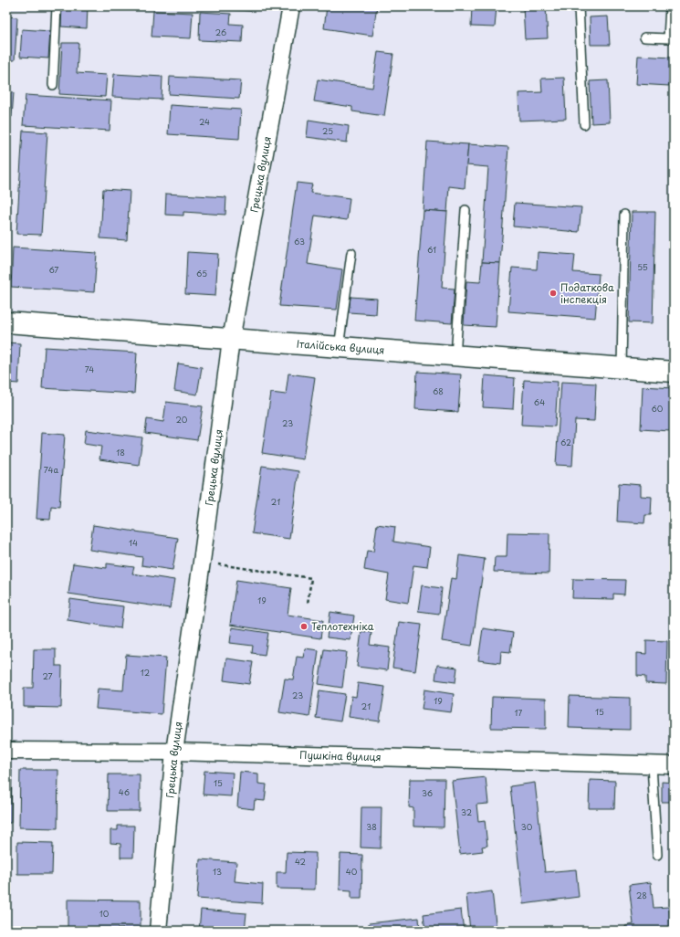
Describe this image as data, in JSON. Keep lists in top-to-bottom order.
{
  "streets": {
    "street": ["Грецька вулиця", "Італійська вулиця", "Пушкіна вулиця"]
  },
  "crossings": [
    ["Грецька вулиця", "Італійська вулиця"],
    ["Грецька вулиця", "Пушкіна вулиця"]
  ],
  "places": ["Податкова інспекція", "Теплотехніка"],
  "house_numbers": [
    "26",
    "24",
    "25",
    "63",
    "61",
    "55",
    "67",
    "65",
    "74",
    "68",
    "64",
    "60",
    "20",
    "23",
    "62",
    "18",
    "74а",
    "21",
    "14",
    "19",
    "12",
    "27",
    "23",
    "19",
    "21",
    "15",
    "17",
    "15",
    "46",
    "36",
    "32",
    "38",
    "30",
    "42",
    "13",
    "40",
    "28",
    "10"
  ]
}
